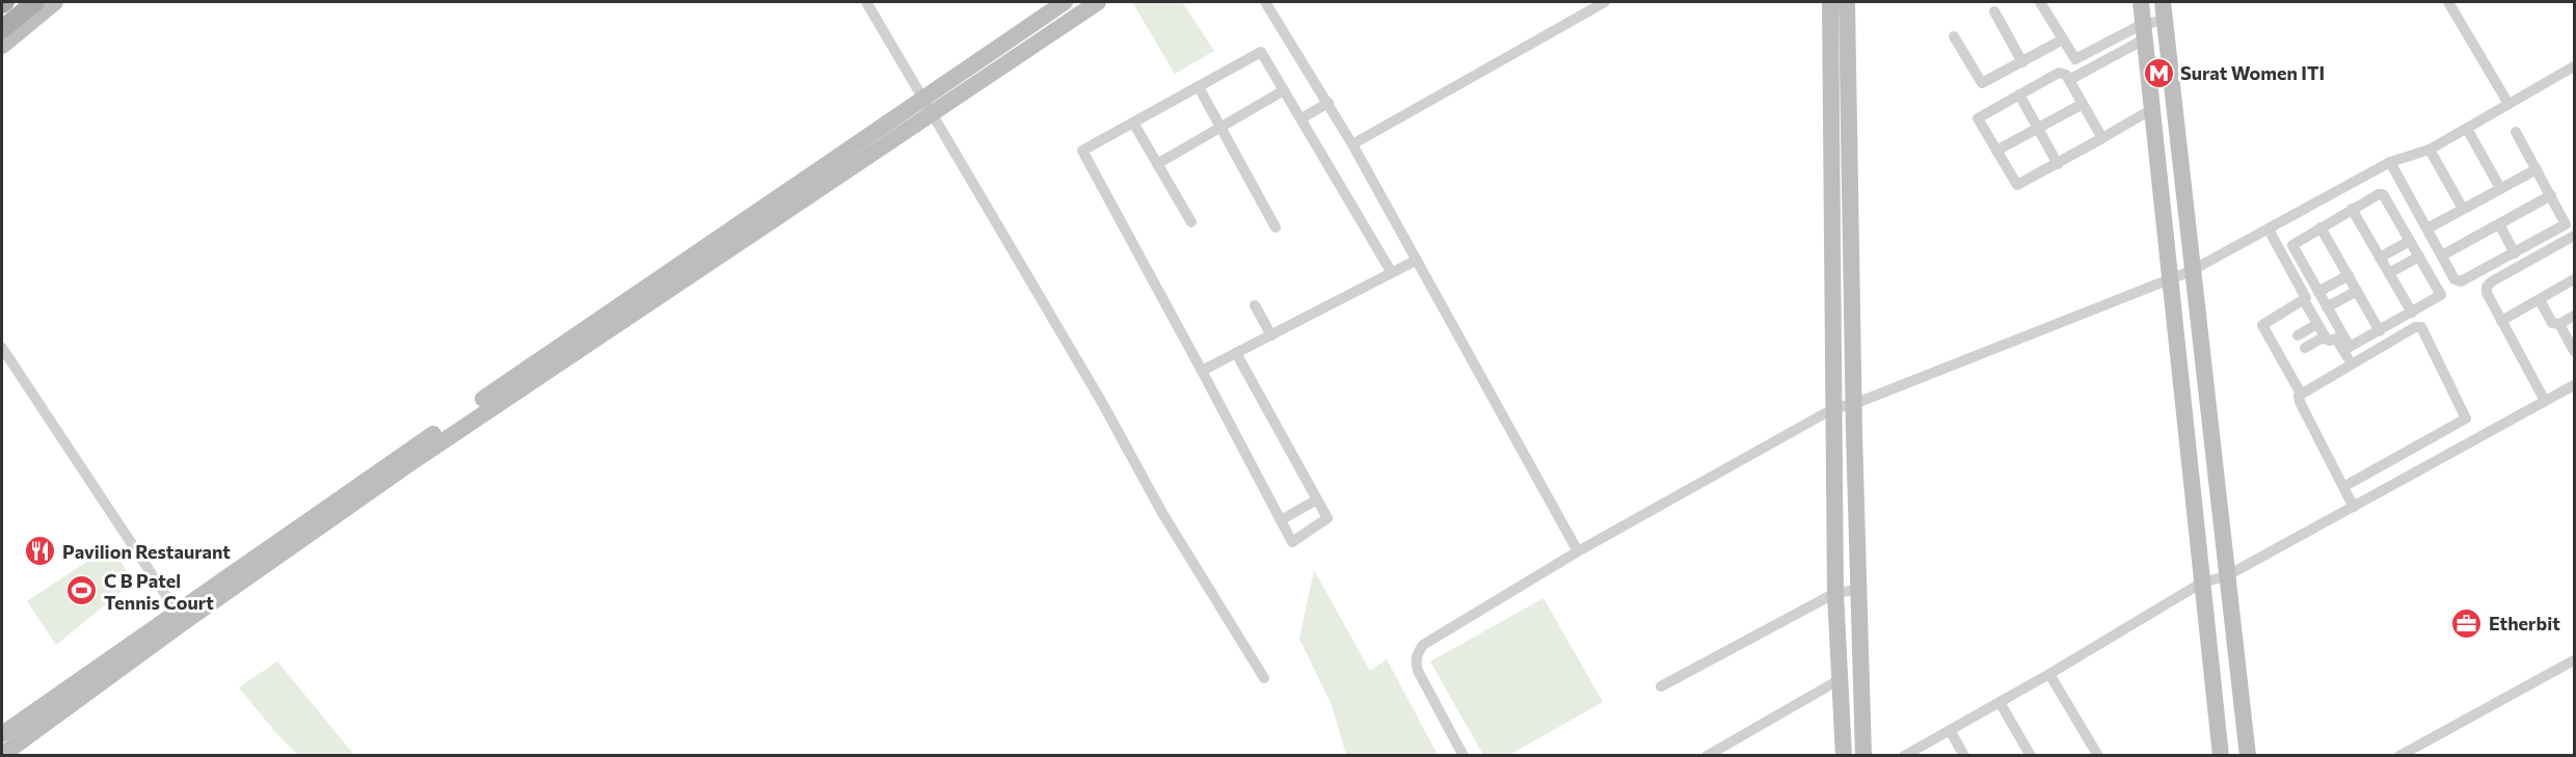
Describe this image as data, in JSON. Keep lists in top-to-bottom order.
{
  "places": {
    "metro station": ["Surat Women ITI"],
    "restaurant": ["Pavilion Restaurant"],
    "sports": ["C B Patel Tennis Court"],
    "office": ["Etherbit"]
  }
}
